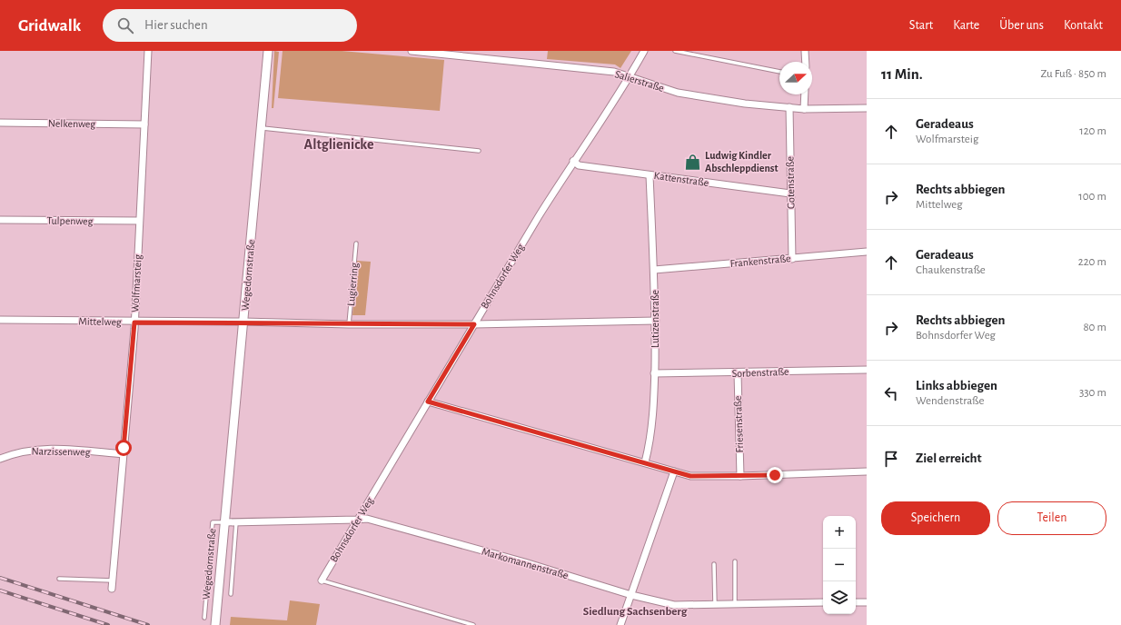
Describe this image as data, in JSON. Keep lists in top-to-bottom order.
{
  "streets": {
    "street": [
      "Salierstraße",
      "Nelkenweg",
      "Kattenstraße",
      "Gotenstraße",
      "Tulpenweg",
      "Frankenstraße",
      "Wegedornstraße",
      "Bohnsdorfer Weg",
      "Wolfmarsteig",
      "Lutizenstraße",
      "Mittelweg",
      "Sorbenstraße",
      "Friesenstraße",
      "Narzissenweg",
      "Markomannenstraße"
    ],
    "lane": ["Lugierring"]
  },
  "crossings": [
    ["Salierstraße", "Gotenstraße"],
    ["Salierstraße", "Bohnsdorfer Weg"],
    ["Nelkenweg", "Wolfmarsteig"],
    ["Kattenstraße", "Gotenstraße"],
    ["Kattenstraße", "Bohnsdorfer Weg"],
    ["Kattenstraße", "Lutizenstraße"],
    ["Gotenstraße", "Frankenstraße"],
    ["Tulpenweg", "Wolfmarsteig"],
    ["Frankenstraße", "Lutizenstraße"],
    ["Wegedornstraße", "Mittelweg"],
    ["Wegedornstraße", "Markomannenstraße"],
    ["Bohnsdorfer Weg", "Mittelweg"],
    ["Bohnsdorfer Weg", "Markomannenstraße"],
    ["Wolfmarsteig", "Mittelweg"],
    ["Wolfmarsteig", "Narzissenweg"],
    ["Lugierring", "Mittelweg"],
    ["Lutizenstraße", "Sorbenstraße"],
    ["Sorbenstraße", "Friesenstraße"]
  ],
  "districts": ["Altglienicke", "Siedlung Sachsenberg"],
  "places": {
    "shop": ["Ludwig Kindler Abschleppdienst"]
  },
  "north": "right",
  "page": {
    "header": "Gridwalk",
    "search": "Hier suchen",
    "nav": [
      "Start",
      "Karte",
      "Über uns",
      "Kontakt"
    ],
    "heading": ["11 Min.", "Zu Fuß · 850 m"],
    "list": [
      ["Geradeaus", "Wolfmarsteig", "120 m"],
      ["Rechts abbiegen", "Mittelweg", "100 m"],
      ["Geradeaus", "Chaukenstraße", "220 m"],
      ["Rechts abbiegen", "Bohnsdorfer Weg", "80 m"],
      ["Links abbiegen", "Wendenstraße", "330 m"],
      "Ziel erreicht"
    ],
    "buttons": ["Speichern", "Teilen"],
    "map_buttons": ["+", "−"]
  }
}
